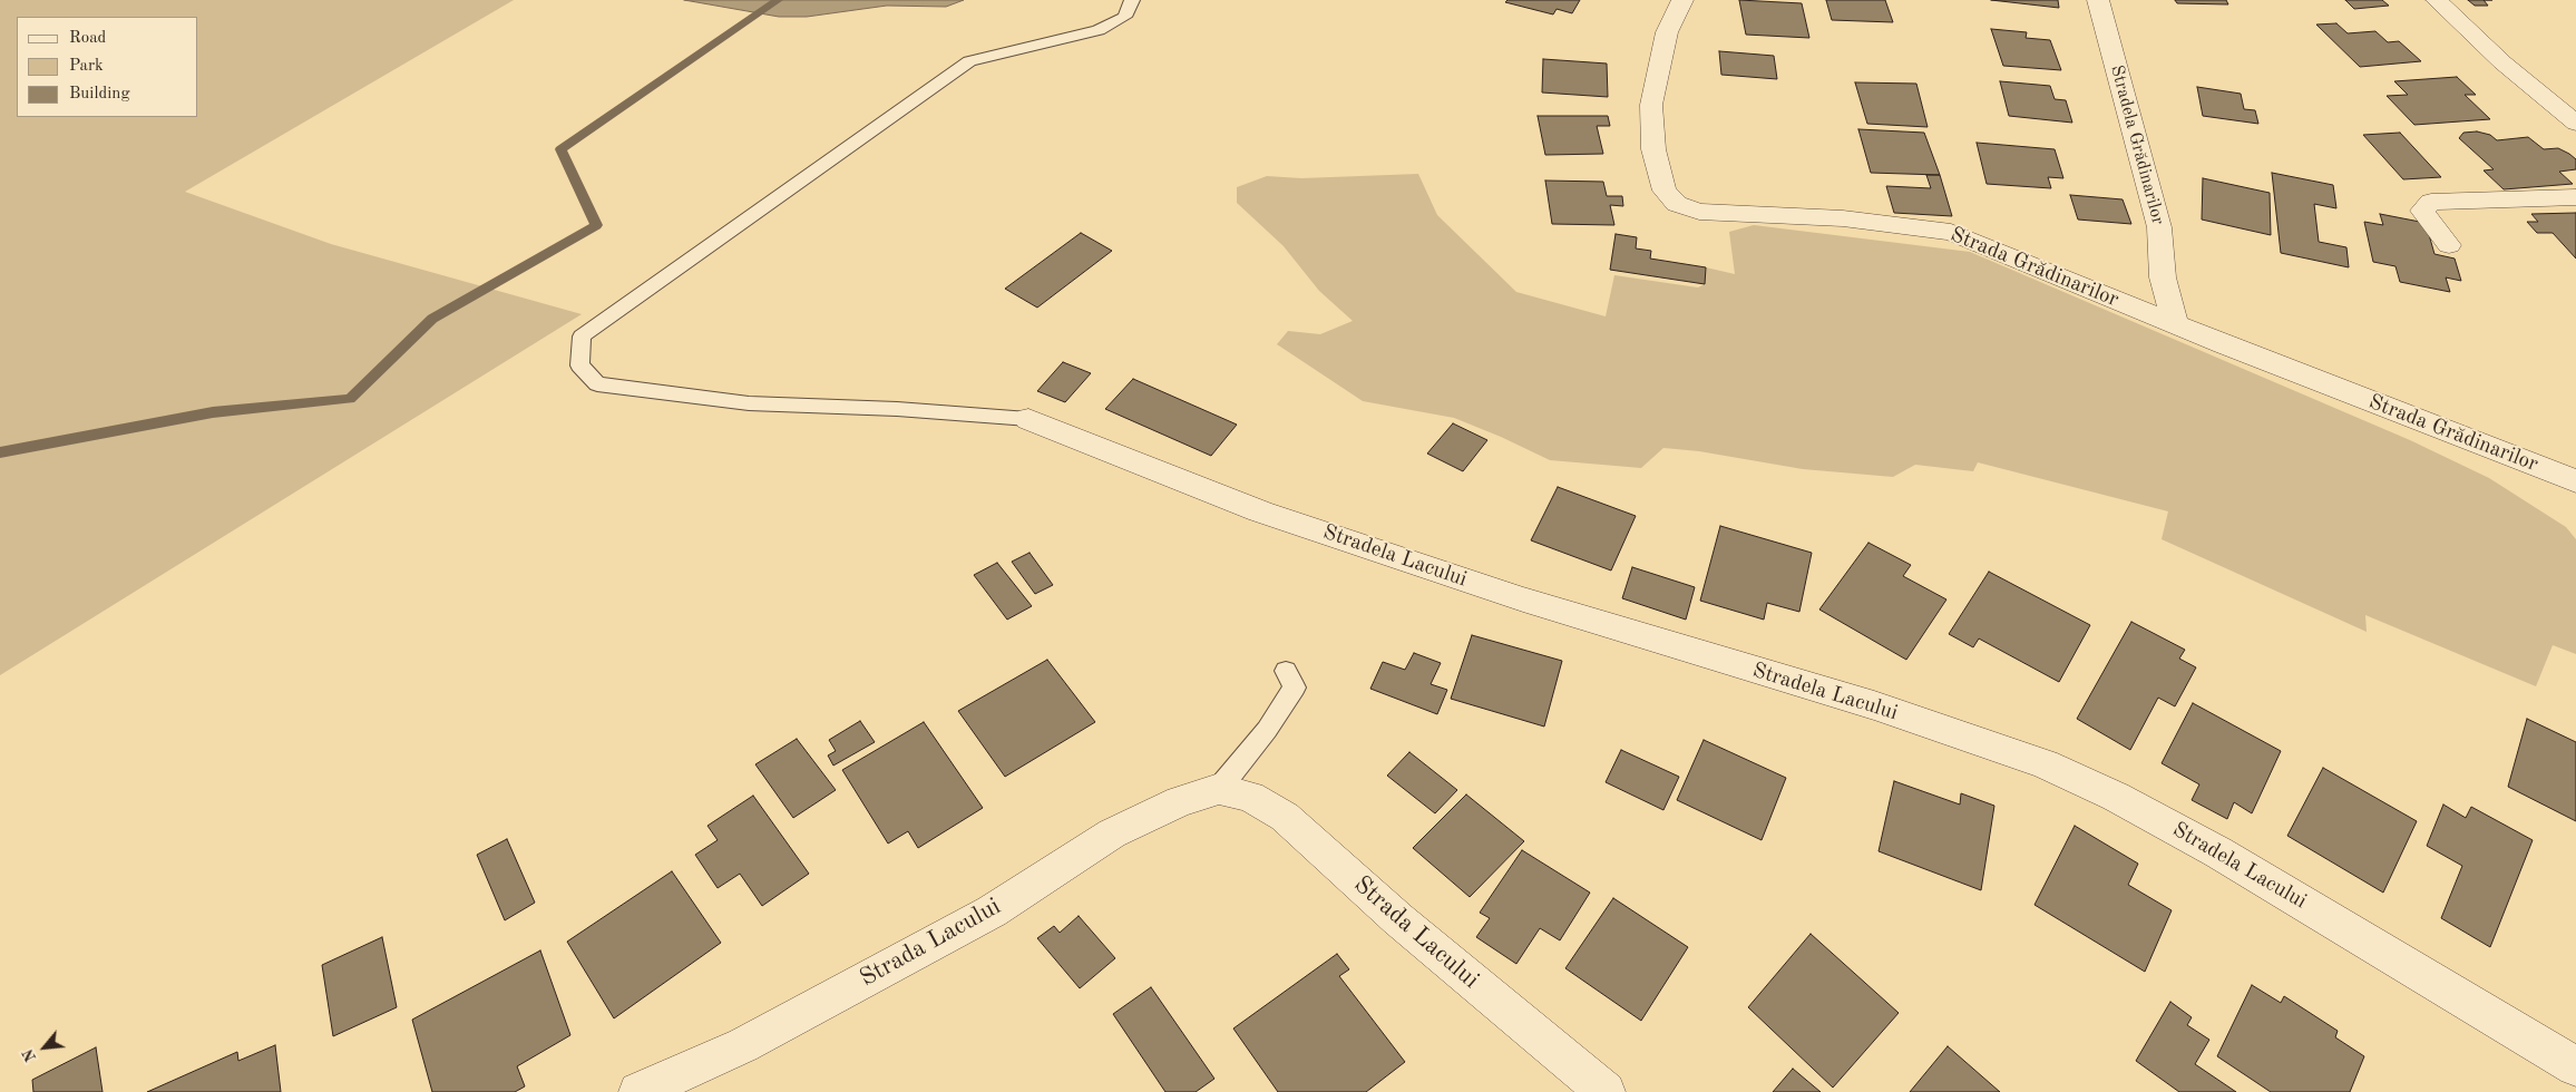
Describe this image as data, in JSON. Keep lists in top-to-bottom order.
{
  "streets": {
    "street": [
      "Stradela Grădinarilor",
      "Strada Grădinarilor",
      "Stradela Lacului",
      "Strada Lacului"
    ]
  },
  "crossings": [
    ["Stradela Grădinarilor", "Strada Grădinarilor"]
  ],
  "legend": ["Road", "Park", "Building"],
  "north": "bottom left"
}
